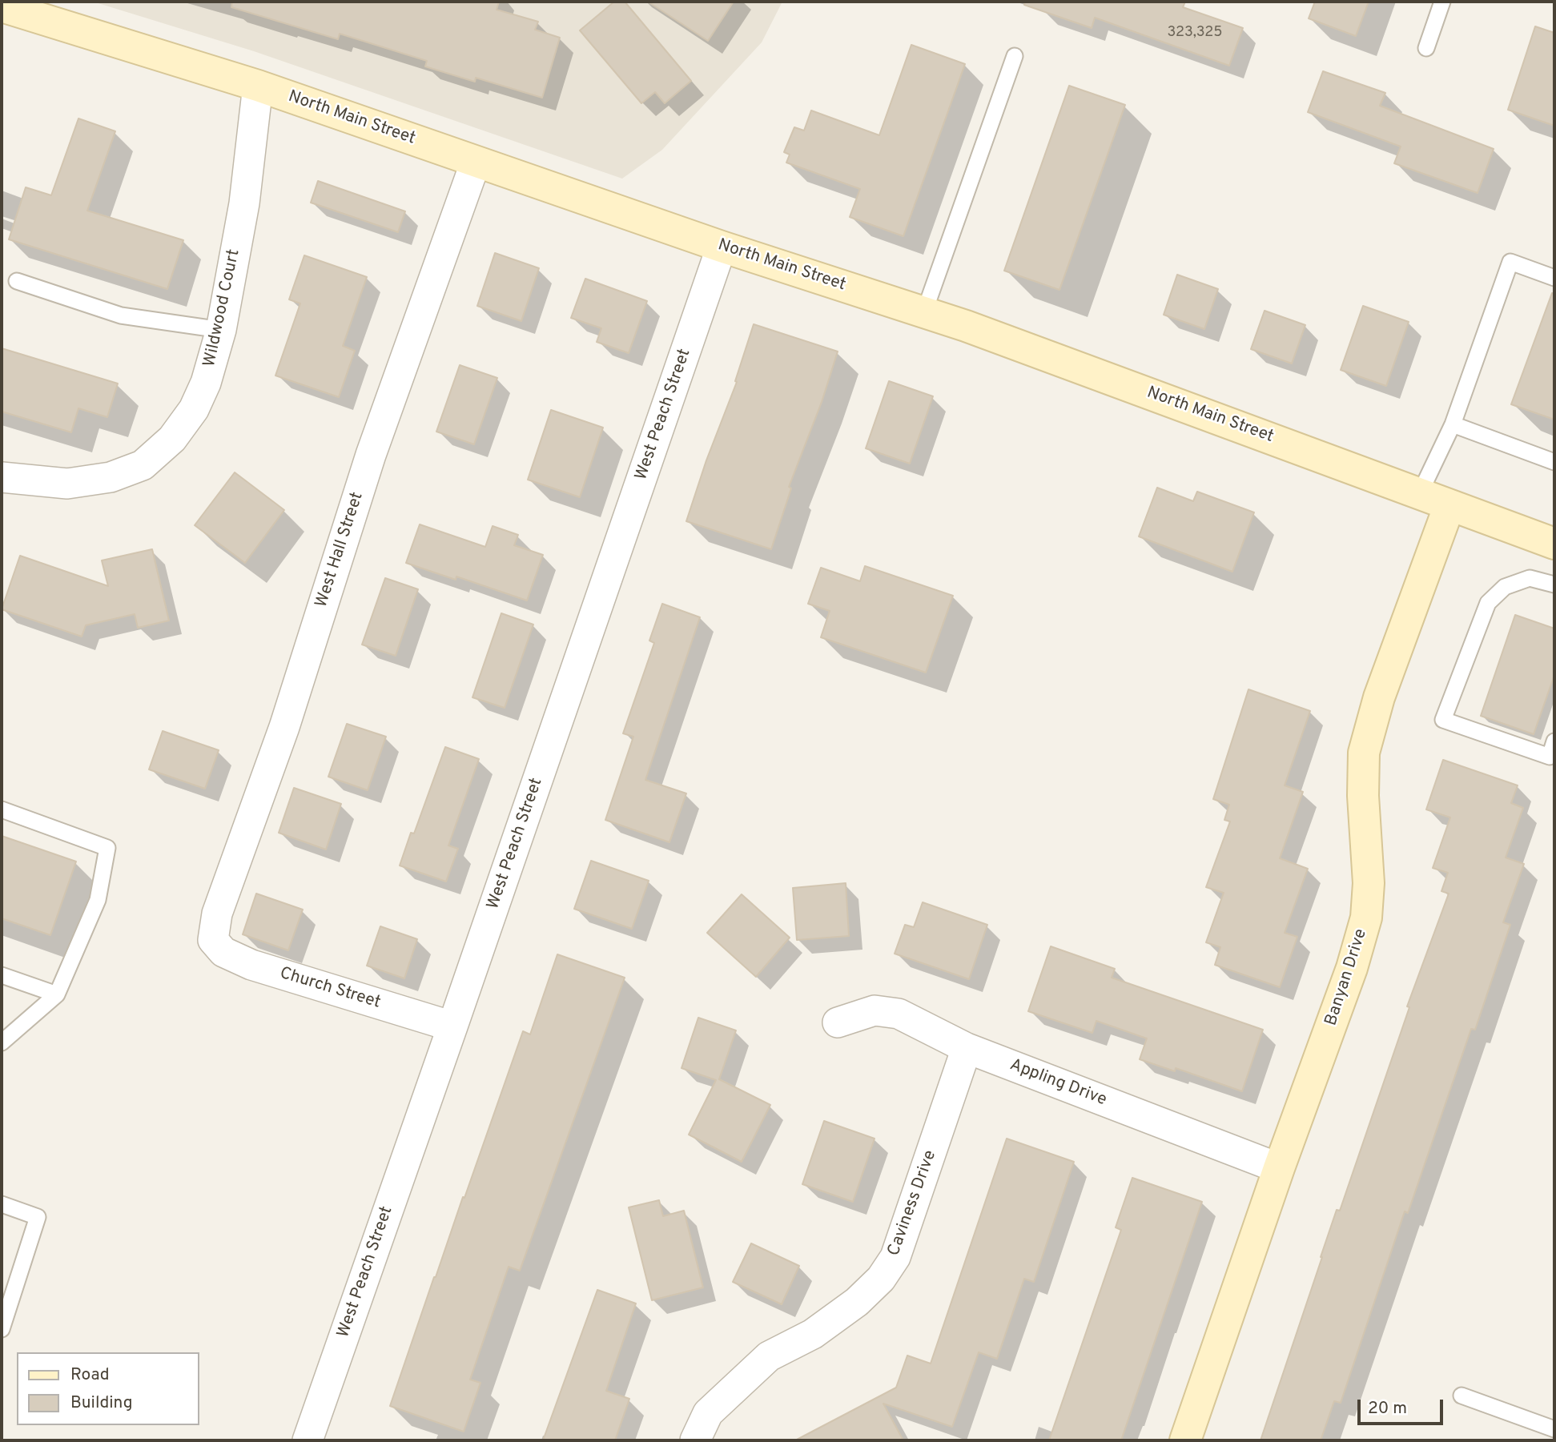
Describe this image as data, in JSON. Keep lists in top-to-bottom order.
{
  "streets": {
    "main road": ["North Main Street", "Banyan Drive"],
    "street": [
      "Wildwood Court",
      "West Peach Street",
      "West Hall Street",
      "Church Street",
      "Appling Drive",
      "Caviness Drive"
    ]
  },
  "crossings": [
    ["North Main Street", "Wildwood Court"],
    ["North Main Street", "West Peach Street"],
    ["North Main Street", "West Hall Street"],
    ["North Main Street", "Banyan Drive"],
    ["West Peach Street", "Church Street"],
    ["West Hall Street", "Church Street"],
    ["Banyan Drive", "Appling Drive"],
    ["Appling Drive", "Caviness Drive"]
  ],
  "house_numbers": ["323,325"],
  "legend": ["Road", "Building"],
  "scale_bar": "20 m"
}
